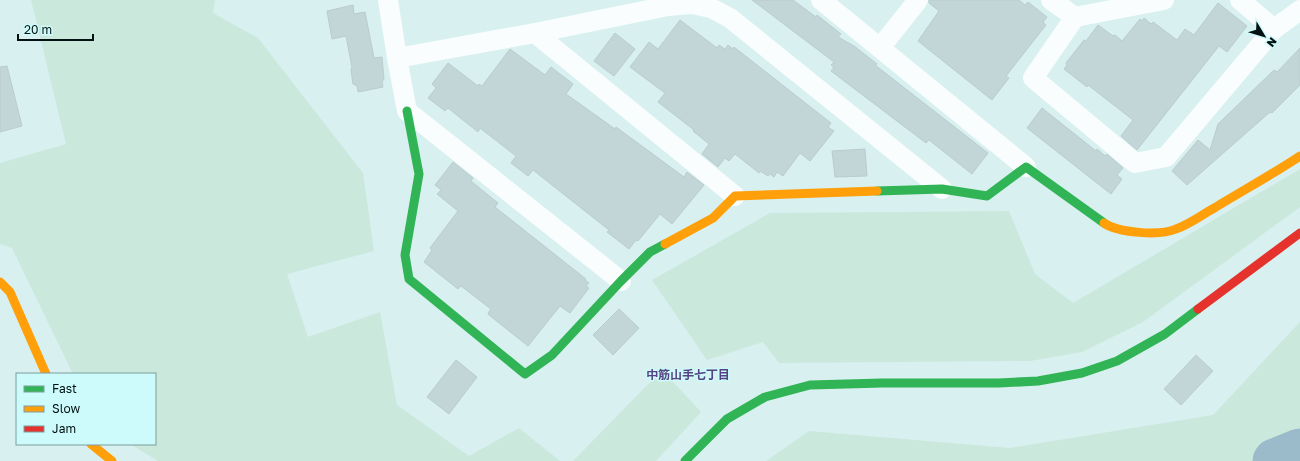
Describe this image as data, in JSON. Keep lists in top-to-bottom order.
{
  "districts": ["中筋山手七丁目"],
  "legend": ["Fast", "Slow", "Jam"],
  "scale_bar": "20 m",
  "north": "bottom right"
}
